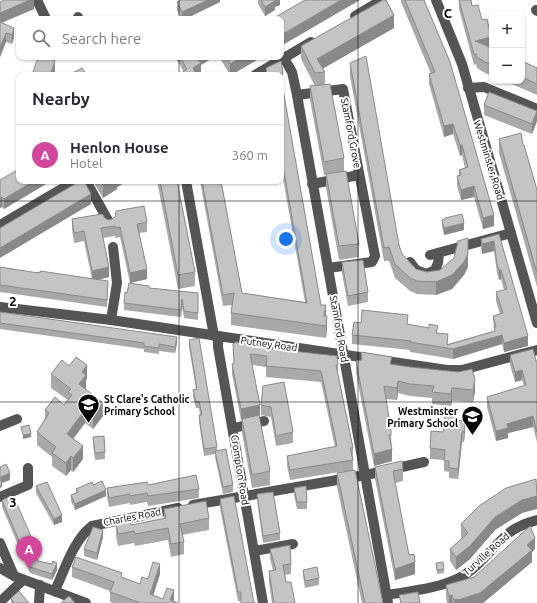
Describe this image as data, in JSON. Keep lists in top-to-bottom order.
{
  "streets": {
    "street": [
      "Stamford Grove",
      "Westminster Road",
      "Stamford Road",
      "Putney Road",
      "Crompton Road",
      "Charles Road",
      "Turville Road"
    ]
  },
  "crossings": [
    ["Stamford Grove", "Stamford Road"],
    ["Stamford Road", "Putney Road"],
    ["Stamford Road", "Charles Road"],
    ["Stamford Road", "Turville Road"],
    ["Putney Road", "Crompton Road"],
    ["Crompton Road", "Charles Road"]
  ],
  "places": {
    "school or university": ["St Clare's Catholic Primary School", "Westminster Primary School"]
  },
  "page": {
    "map_buttons": ["+", "−"],
    "search": "Search here",
    "heading": "Nearby",
    "list": [
      {
        "mark": "A",
        "name": "Henlon House",
        "note": "Hotel",
        "value": "360 m"
      }
    ],
    "pins": "A"
  },
  "grid": {
    "columns": ["C"],
    "rows": ["2", "3"]
  }
}
